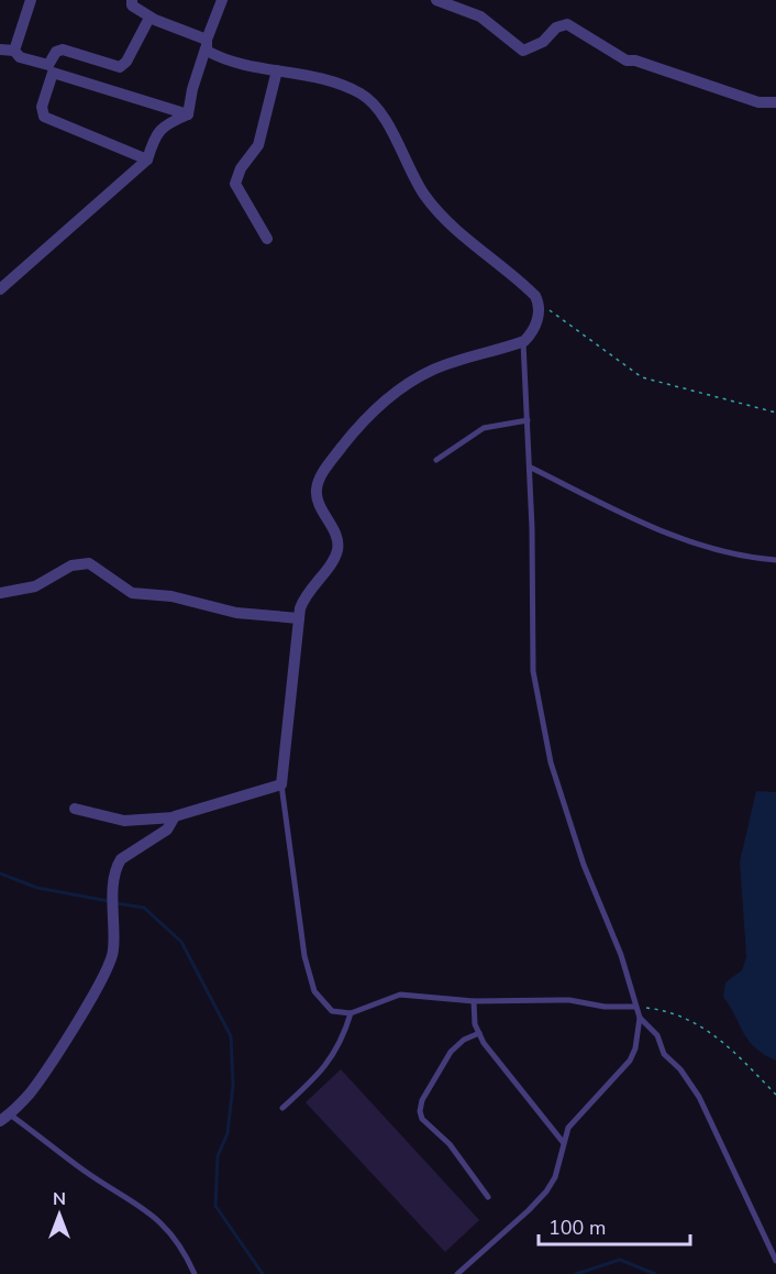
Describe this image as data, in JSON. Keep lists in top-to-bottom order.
{
  "scale_bar": "100 m",
  "north": "top"
}
